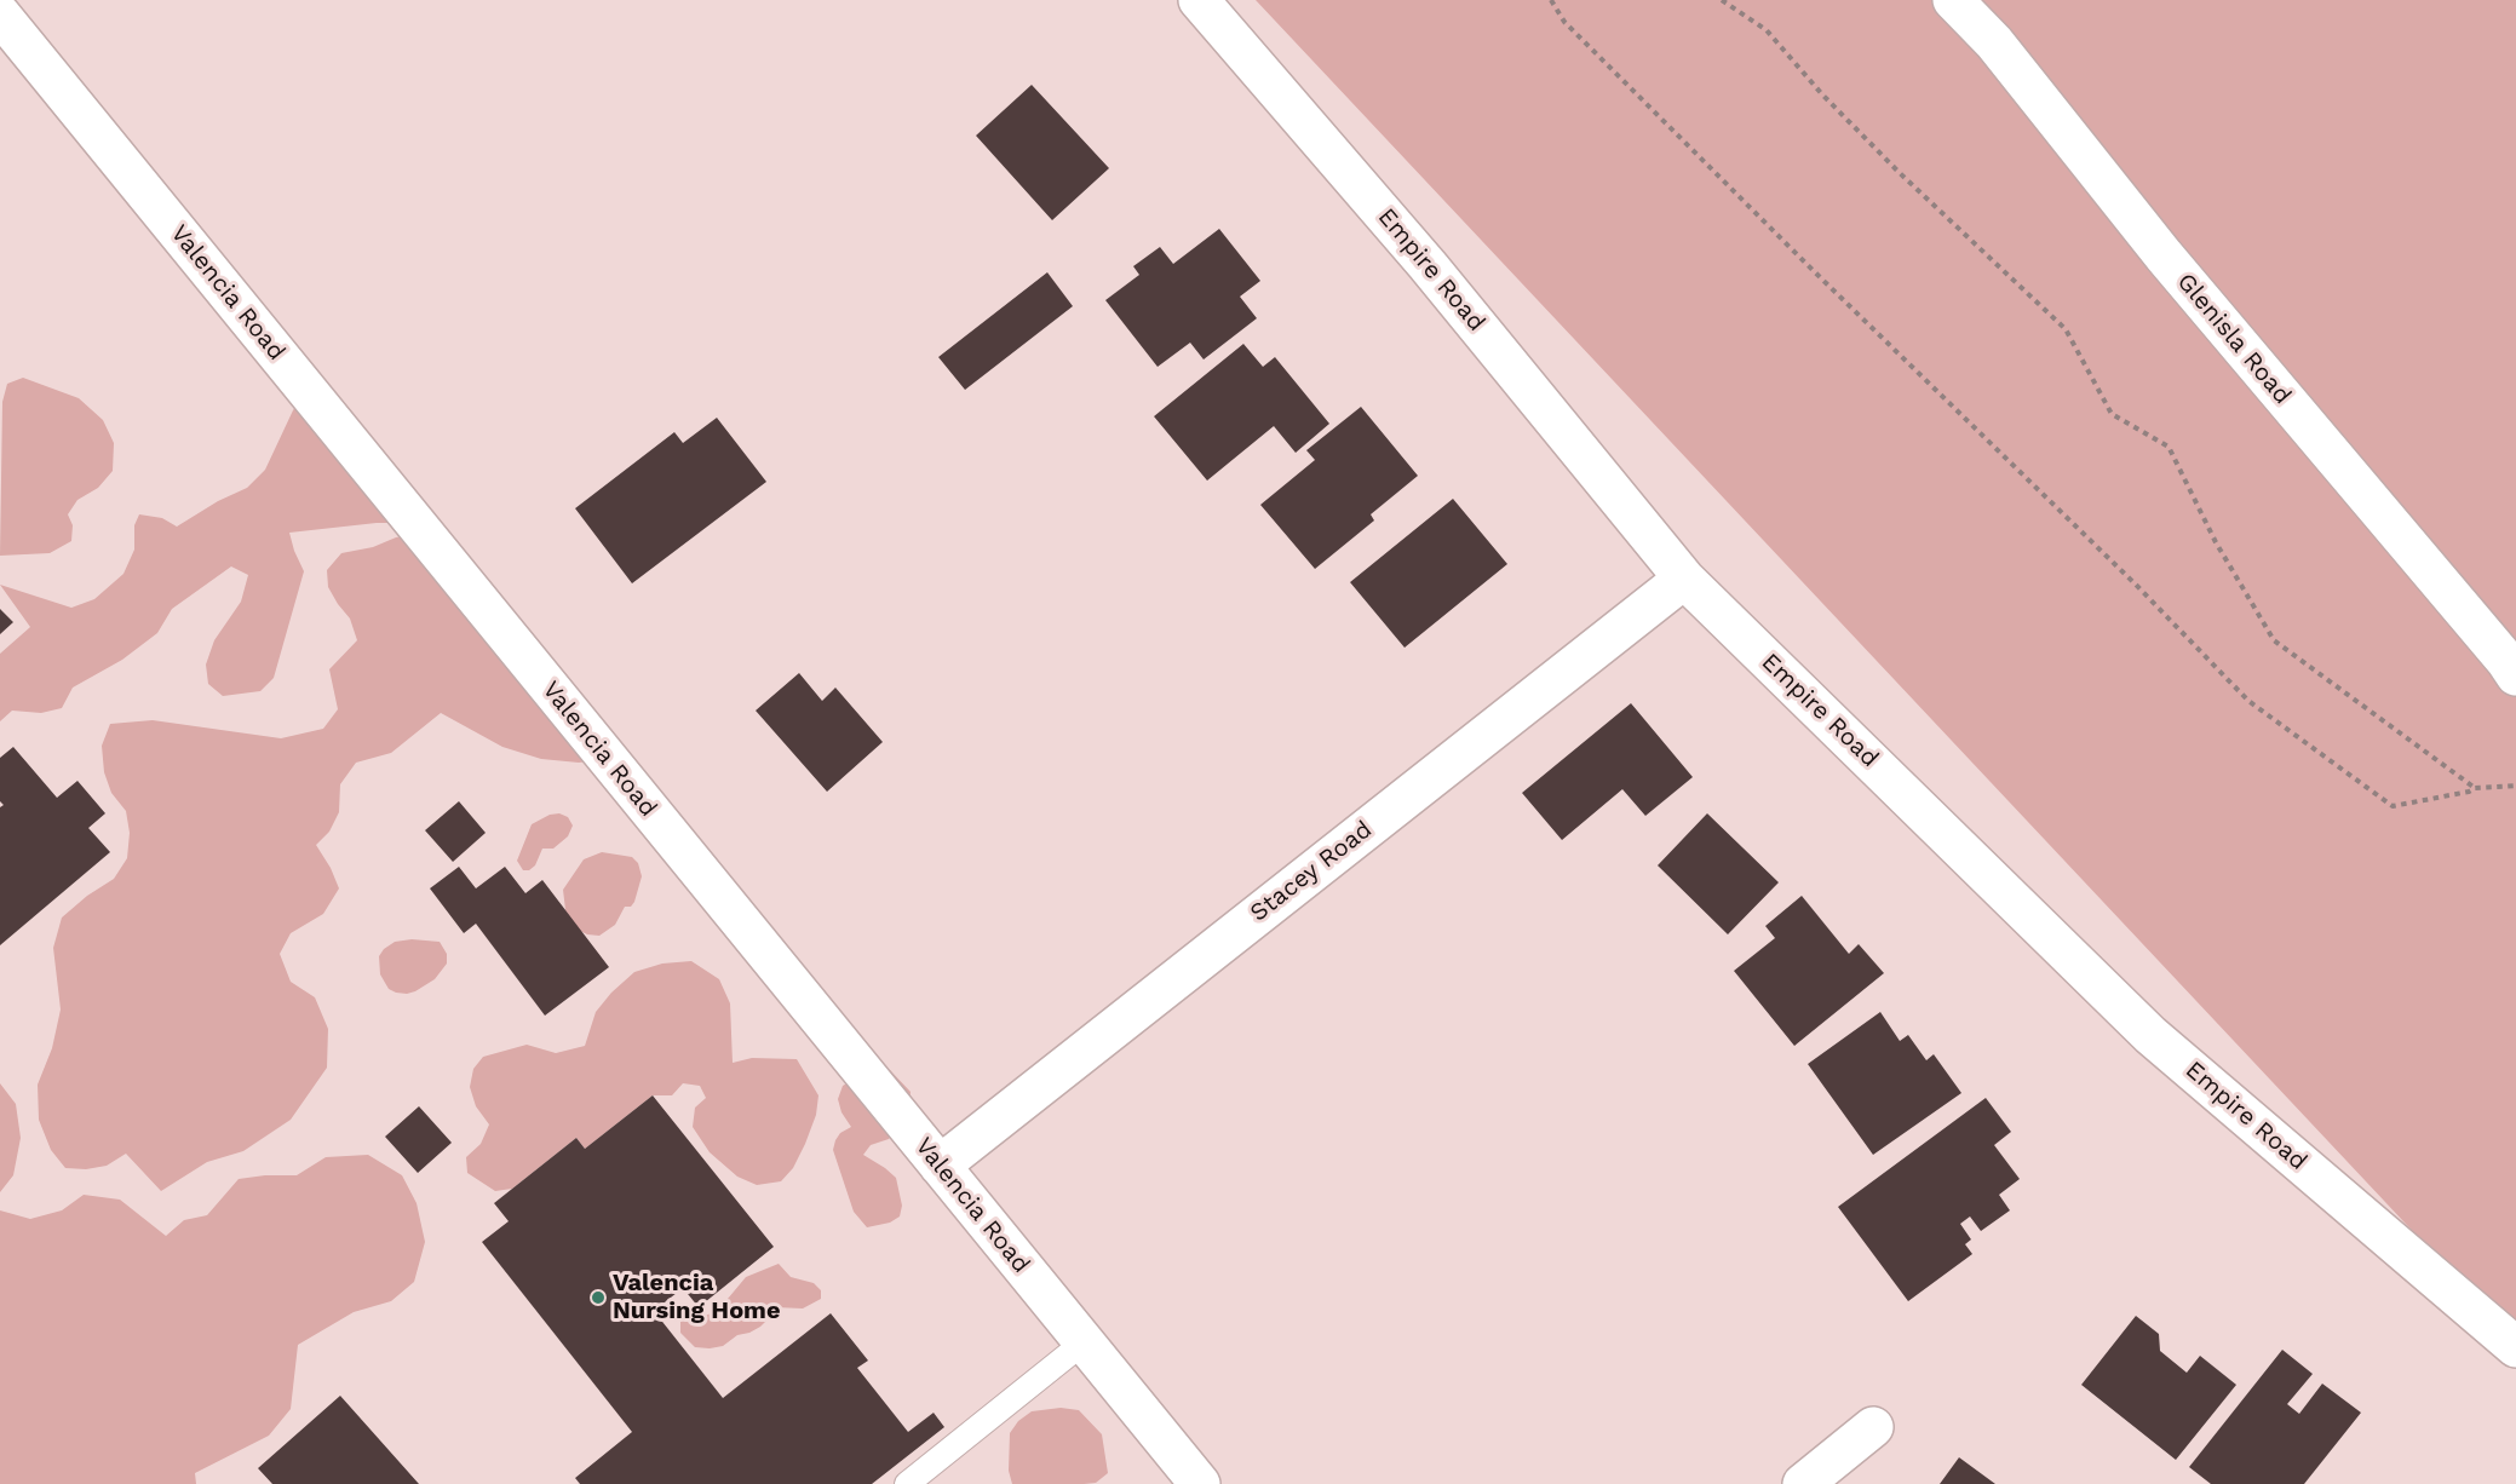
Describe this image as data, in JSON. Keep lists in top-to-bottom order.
{
  "streets": {
    "street": [
      "Empire Road",
      "Valencia Road",
      "Glenisla Road",
      "Stacey Road"
    ]
  },
  "crossings": [
    ["Empire Road", "Stacey Road"],
    ["Valencia Road", "Stacey Road"]
  ],
  "places": ["Valencia Nursing Home"]
}
